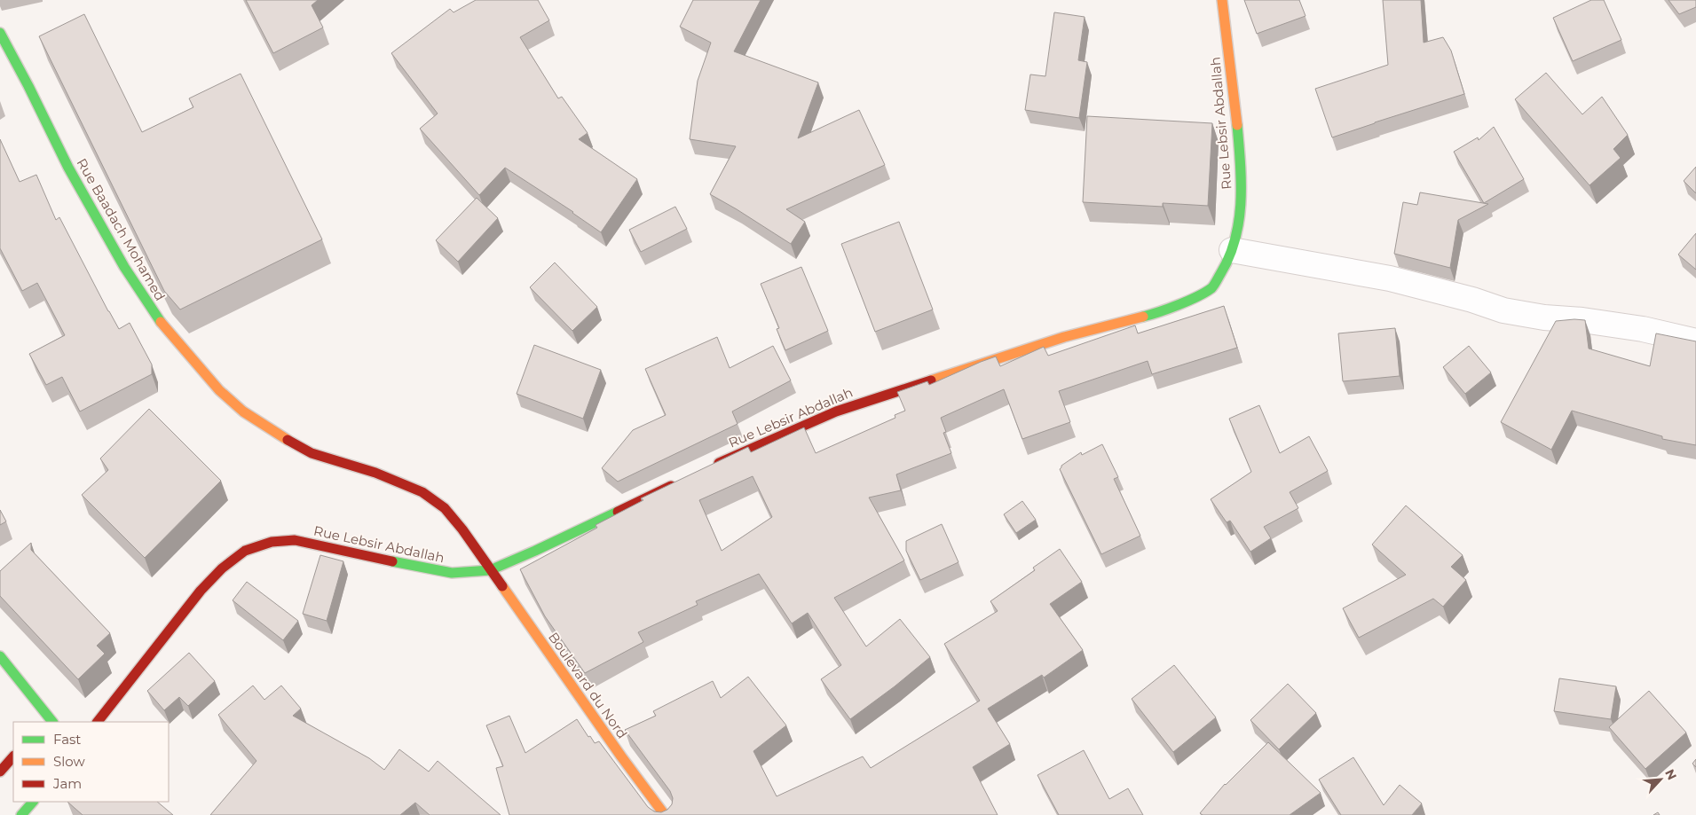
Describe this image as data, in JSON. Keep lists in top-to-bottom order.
{
  "streets": {
    "street": ["Rue Lebsir Abdallah", "Rue Baadach Mohamed", "Boulevard du Nord"]
  },
  "crossings": [
    ["Rue Lebsir Abdallah", "Rue Baadach Mohamed"],
    ["Rue Lebsir Abdallah", "Boulevard du Nord"],
    ["Rue Baadach Mohamed", "Boulevard du Nord"]
  ],
  "legend": ["Fast", "Slow", "Jam"],
  "north": "top right"
}
